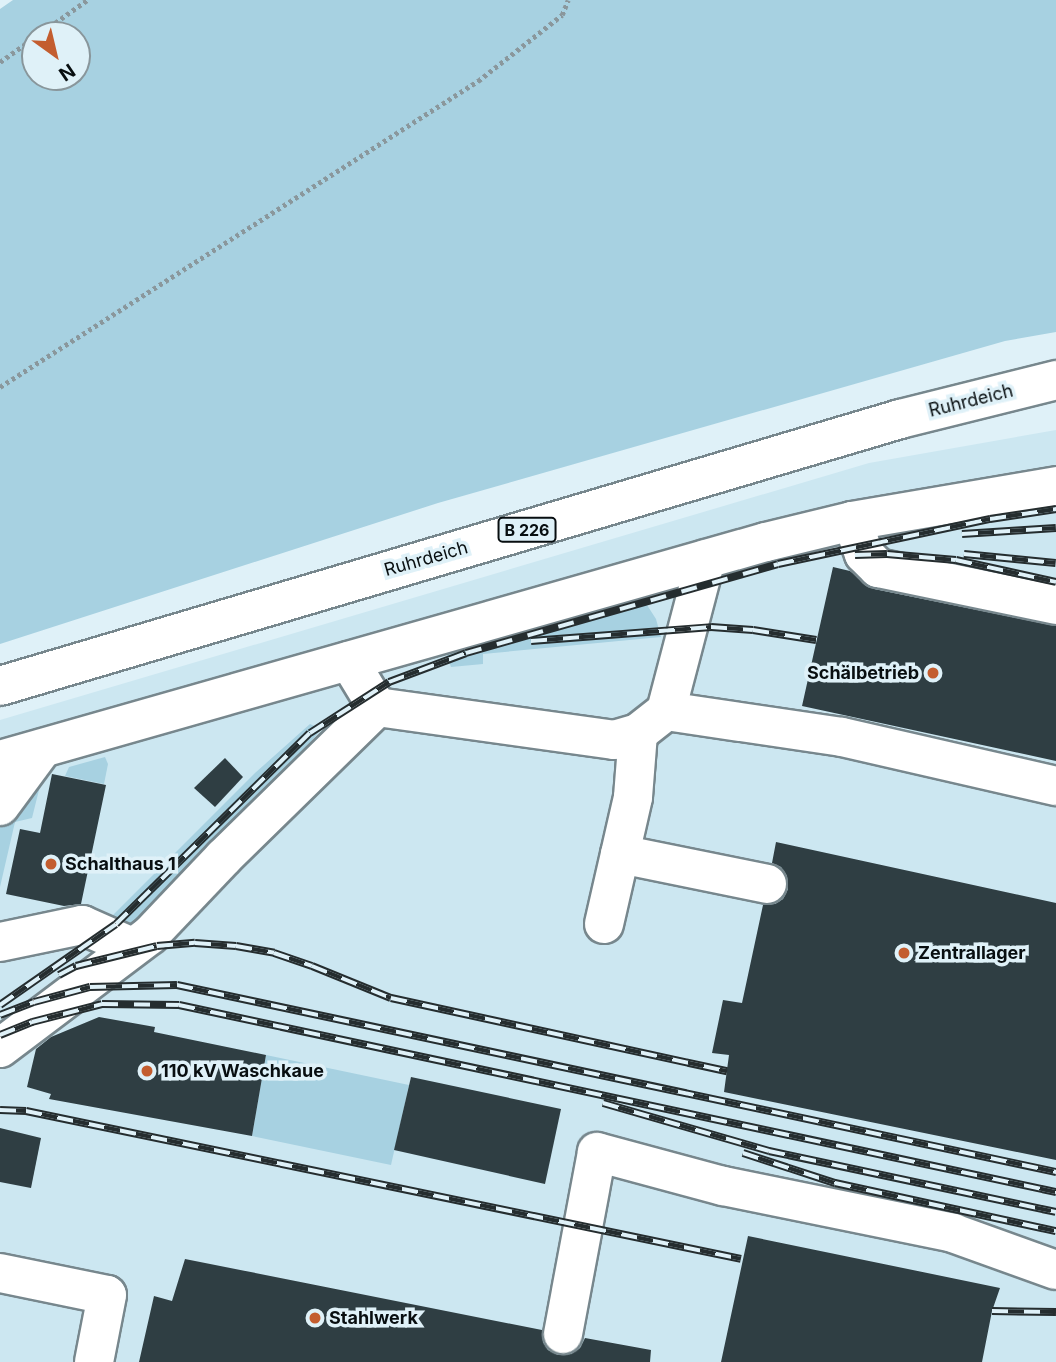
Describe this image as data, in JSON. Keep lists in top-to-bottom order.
{
  "streets": {
    "main road": ["Ruhrdeich", "B 226"]
  },
  "places": [
    "Schälbetrieb",
    "Schalthaus 1",
    "Zentrallager",
    "110 kV Waschkaue",
    "Stahlwerk"
  ],
  "north": "bottom right"
}
